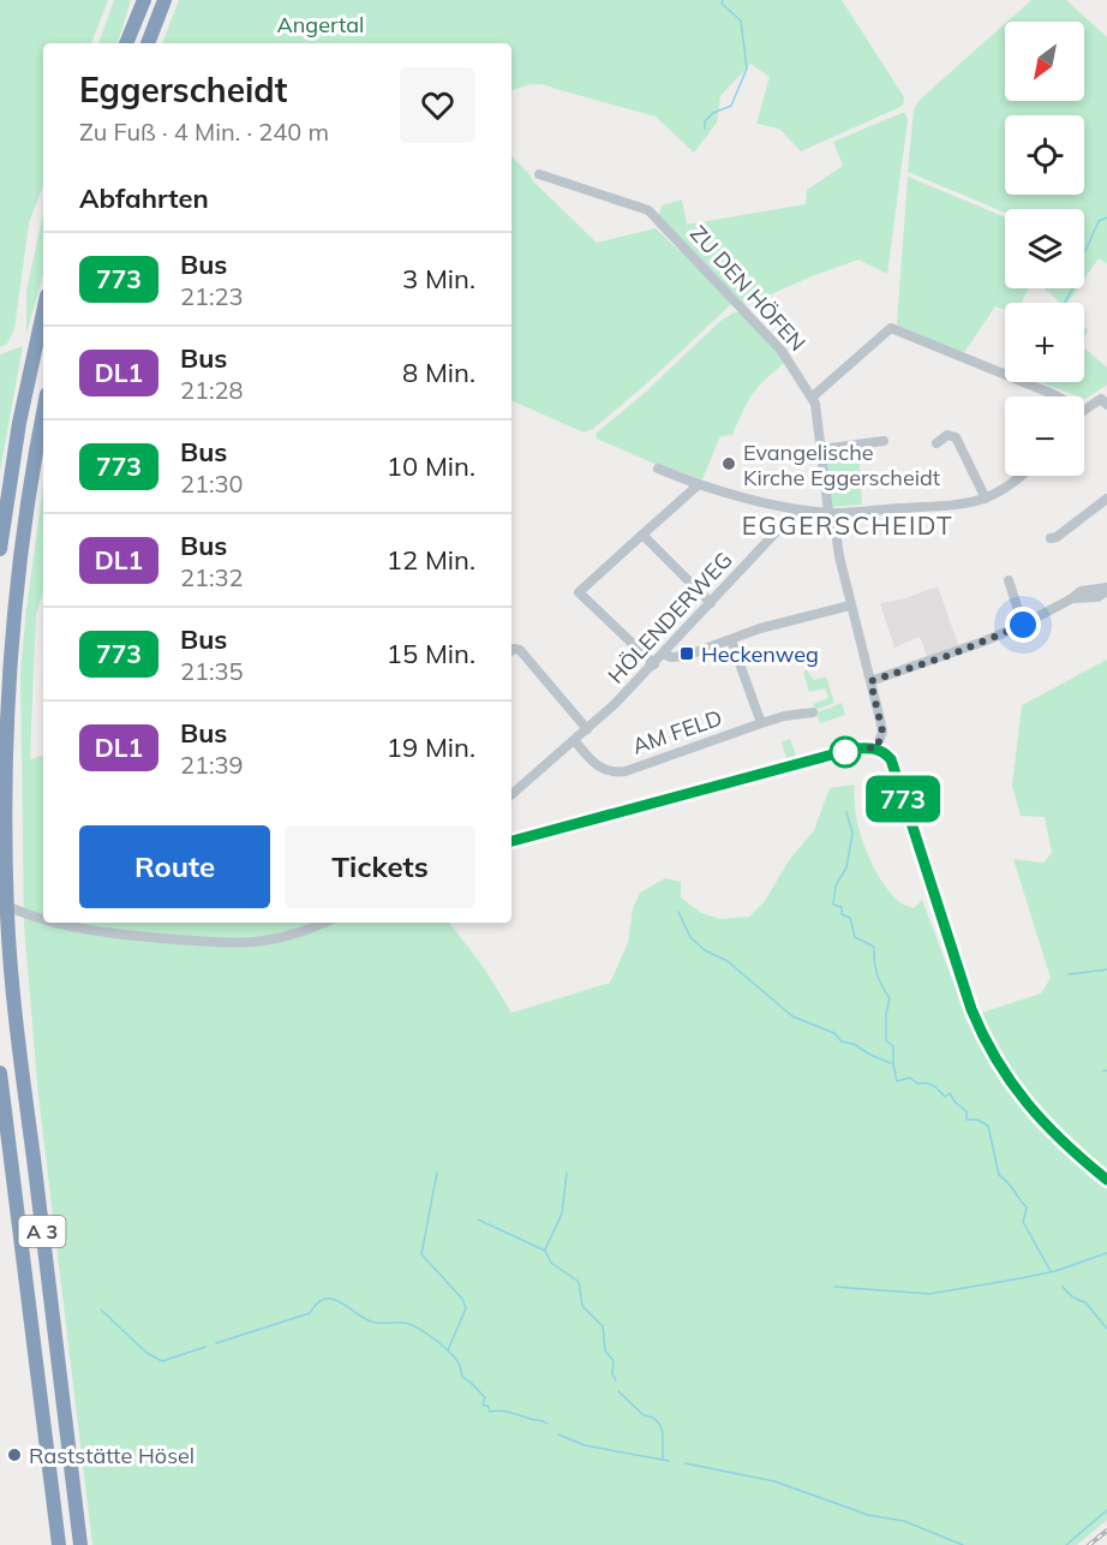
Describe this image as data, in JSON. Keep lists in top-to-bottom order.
{
  "streets": {
    "highway": ["A 3"],
    "street": ["ZU DEN HÖFEN", "HÖLENDERWEG", "AM FELD"]
  },
  "crossings": [
    ["HÖLENDERWEG", "AM FELD"]
  ],
  "districts": ["EGGERSCHEIDT"],
  "parks": ["Angertal"],
  "places": {
    "other": ["Evangelische Kirche Eggerscheidt", "Raststätte Hösel"],
    "transit": ["Heckenweg"]
  },
  "lines": ["bus line 773"],
  "north": "bottom left",
  "page": {
    "on_map": "773",
    "map_buttons": ["+", "−"],
    "heading": [
      ["Eggerscheidt", "Zu Fuß · 4 Min. · 240 m"],
      "Abfahrten"
    ],
    "list": [
      {
        "mark": "773",
        "name": "Bus",
        "note": "21:23",
        "value": "3 Min."
      },
      {
        "mark": "DL1",
        "name": "Bus",
        "note": "21:28",
        "value": "8 Min."
      },
      {
        "mark": "773",
        "name": "Bus",
        "note": "21:30",
        "value": "10 Min."
      },
      {
        "mark": "DL1",
        "name": "Bus",
        "note": "21:32",
        "value": "12 Min."
      },
      {
        "mark": "773",
        "name": "Bus",
        "note": "21:35",
        "value": "15 Min."
      },
      {
        "mark": "DL1",
        "name": "Bus",
        "note": "21:39",
        "value": "19 Min."
      }
    ],
    "buttons": ["Route", "Tickets"]
  }
}
